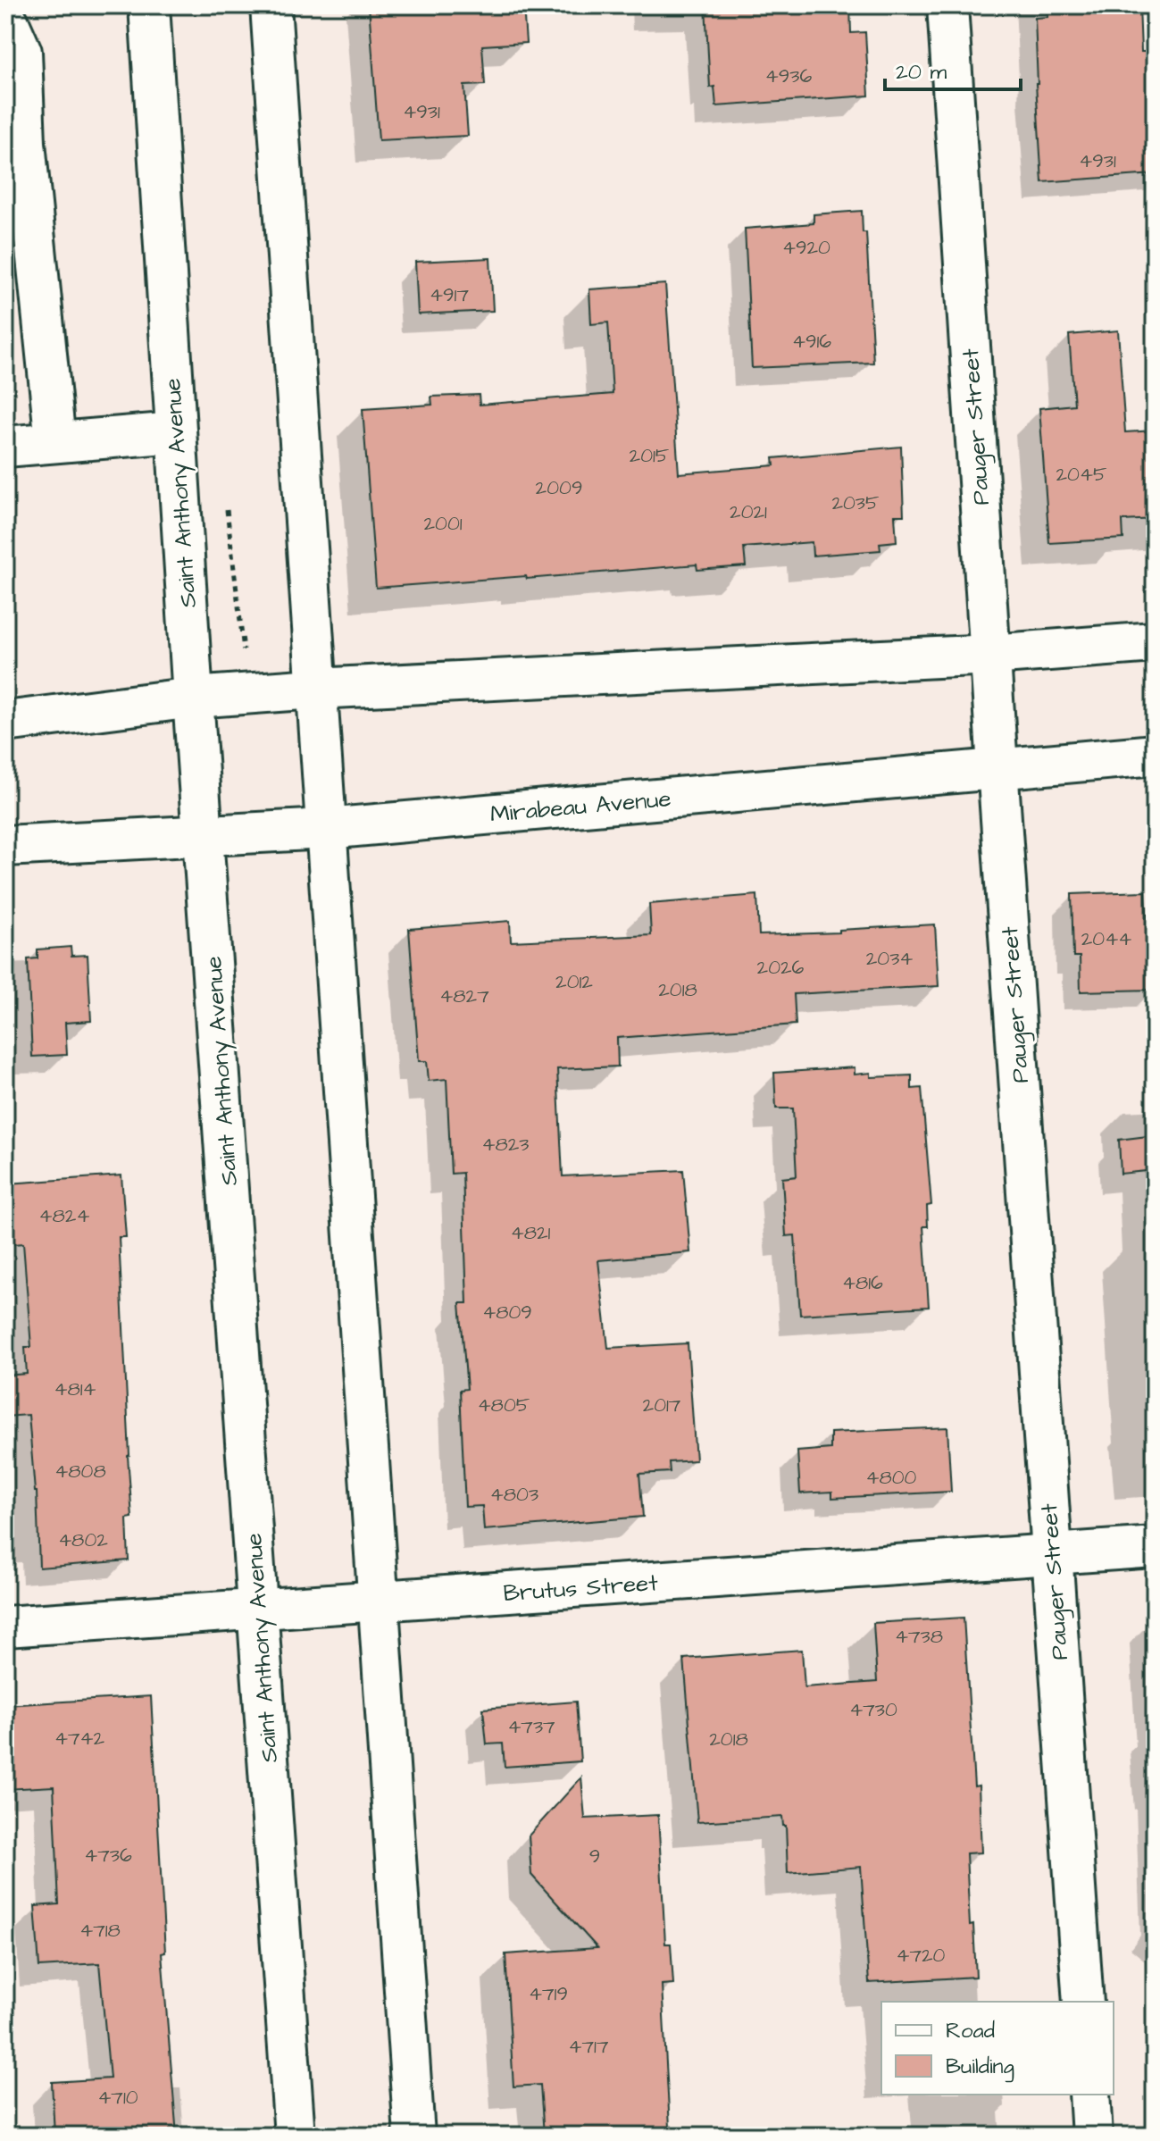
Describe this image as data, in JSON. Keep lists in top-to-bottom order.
{
  "streets": {
    "street": [
      "Pauger Street",
      "Saint Anthony Avenue",
      "Mirabeau Avenue",
      "Brutus Street"
    ]
  },
  "crossings": [
    ["Pauger Street", "Mirabeau Avenue"],
    ["Pauger Street", "Brutus Street"],
    ["Saint Anthony Avenue", "Mirabeau Avenue"],
    ["Saint Anthony Avenue", "Brutus Street"]
  ],
  "house_numbers": [
    "4936",
    "4931",
    "4931",
    "4920",
    "4917",
    "4916",
    "2015",
    "2045",
    "2009",
    "2035",
    "2021",
    "2001",
    "2044",
    "2034",
    "2026",
    "2012",
    "2018",
    "4827",
    "4823",
    "4824",
    "4821",
    "4816",
    "4809",
    "4814",
    "4805",
    "2017",
    "4808",
    "4800",
    "4803",
    "4802",
    "4738",
    "4730",
    "4737",
    "4742",
    "2018",
    "4736",
    "9",
    "4718",
    "4720",
    "4719",
    "4717",
    "4710"
  ],
  "legend": ["Road", "Building"],
  "scale_bar": "20 m"
}
